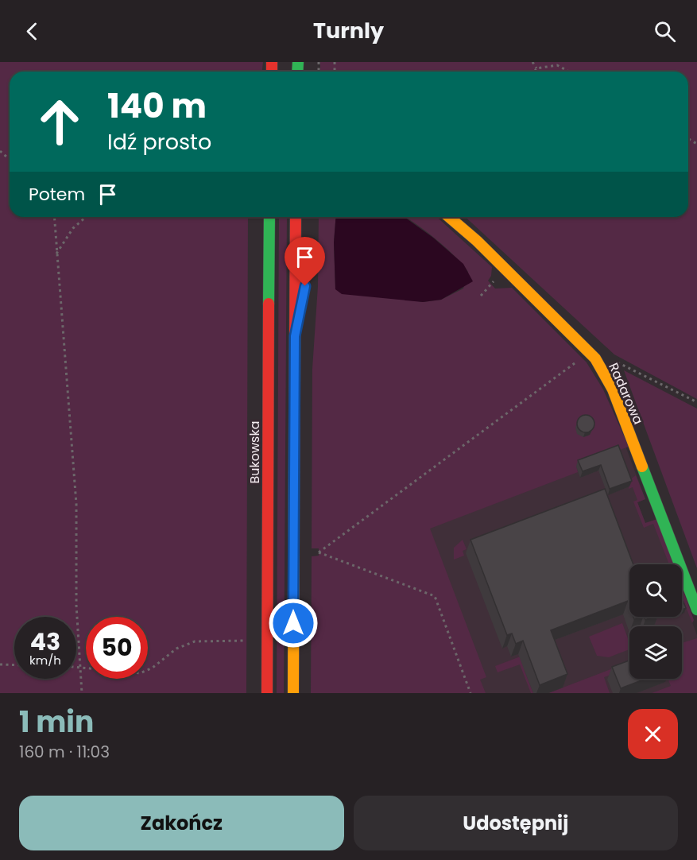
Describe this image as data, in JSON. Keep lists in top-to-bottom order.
{
  "streets": {
    "main road": ["Radarowa", "Bukowska"]
  },
  "page": {
    "header": "Turnly",
    "turn": ["140 m", "Idź prosto"],
    "then": "Potem",
    "speed": "43 km/h",
    "limit": "50",
    "heading": ["1 min", "160 m · 11:03"],
    "buttons": ["Zakończ", "Udostępnij"]
  }
}
